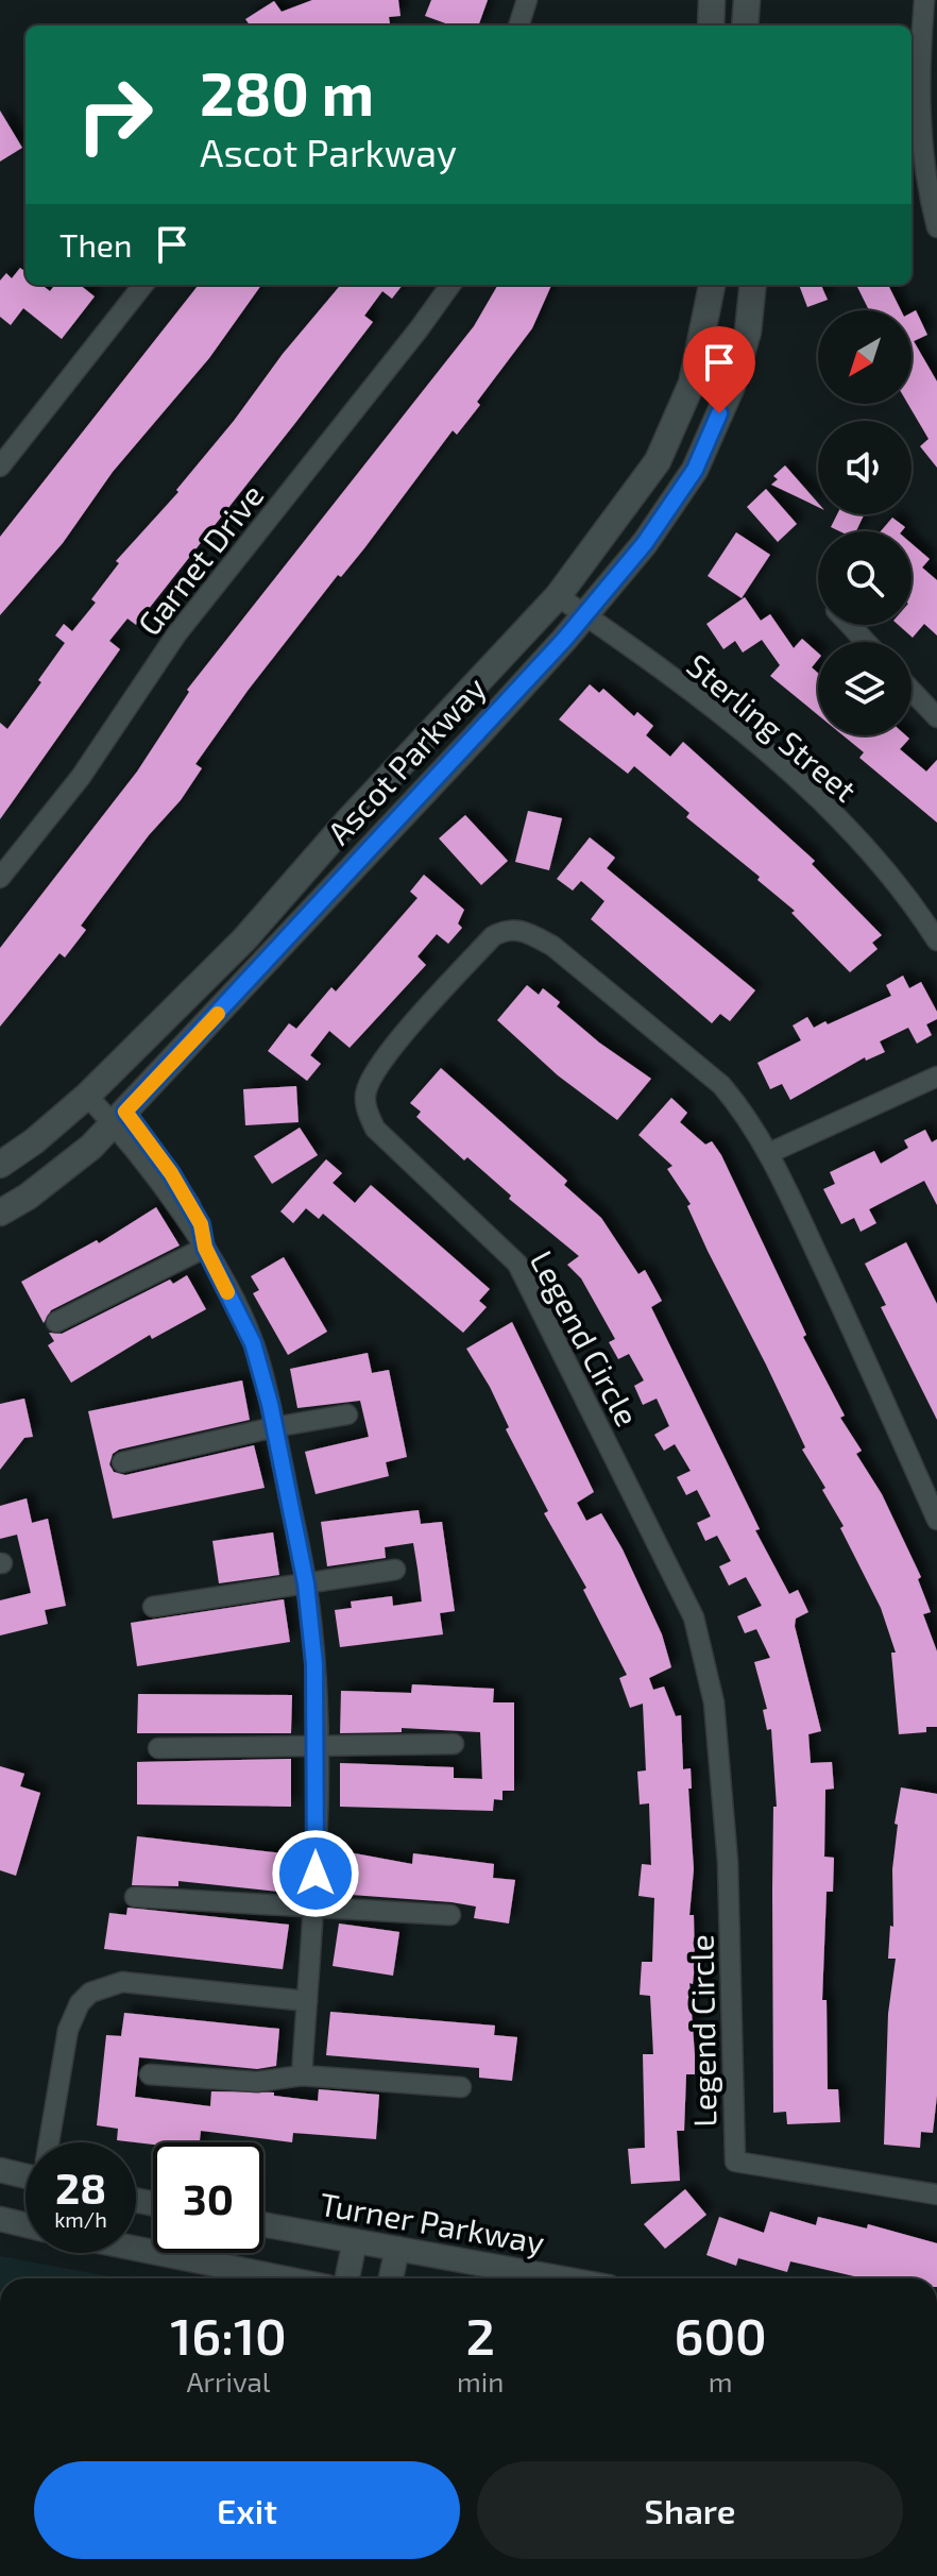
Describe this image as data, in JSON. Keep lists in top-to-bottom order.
{
  "streets": {
    "main road": ["Ascot Parkway"],
    "street": [
      "Garnet Drive",
      "Sterling Street",
      "Legend Circle",
      "Turner Parkway"
    ]
  },
  "crossings": [
    ["Sterling Street", "Ascot Parkway"]
  ],
  "north": "bottom left",
  "page": {
    "turn": ["280 m", "Ascot Parkway"],
    "then": "Then",
    "speed": "28 km/h",
    "limit": "30",
    "eta": [
      "16:10",
      "Arrival",
      "2",
      "min",
      "600",
      "m"
    ],
    "buttons": ["Exit", "Share"]
  }
}
